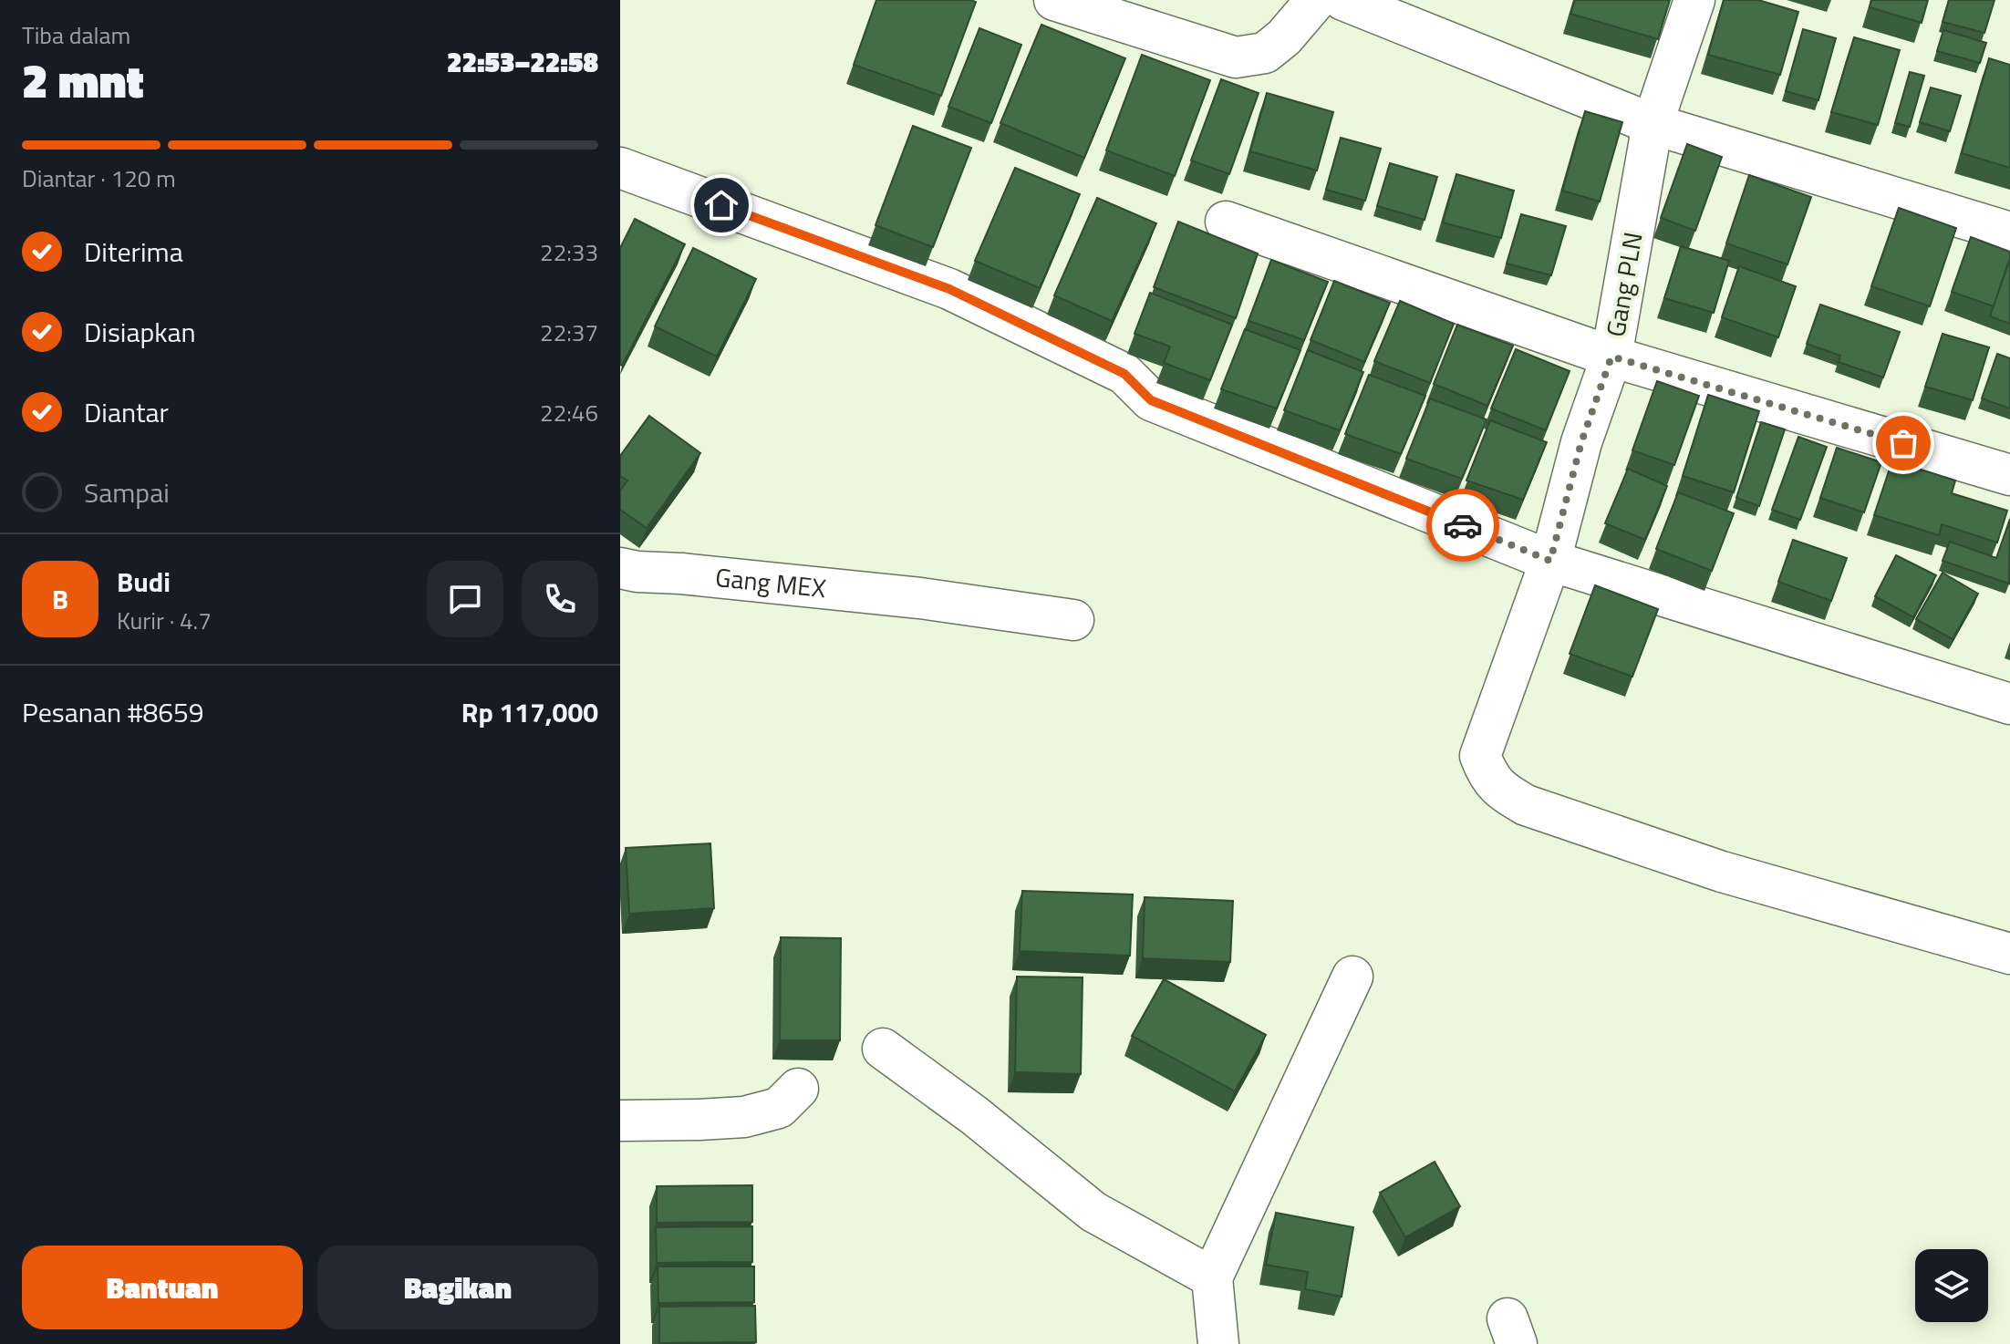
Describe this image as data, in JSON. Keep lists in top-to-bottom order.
{
  "streets": {
    "street": ["Gang PLN", "Gang MEX"]
  },
  "page": {
    "heading": ["2 mnt", "Tiba dalam", "22:53–22:58"],
    "panel": [
      "Budi",
      "Kurir · 4.7",
      "Pesanan #8659",
      "Rp 117,000"
    ],
    "bar": "Diantar · 120 m",
    "list": [
      ["Diterima", "22:33"],
      ["Disiapkan", "22:37"],
      ["Diantar", "22:46"],
      "Sampai"
    ],
    "round": "B",
    "buttons": ["Bantuan", "Bagikan"]
  }
}
